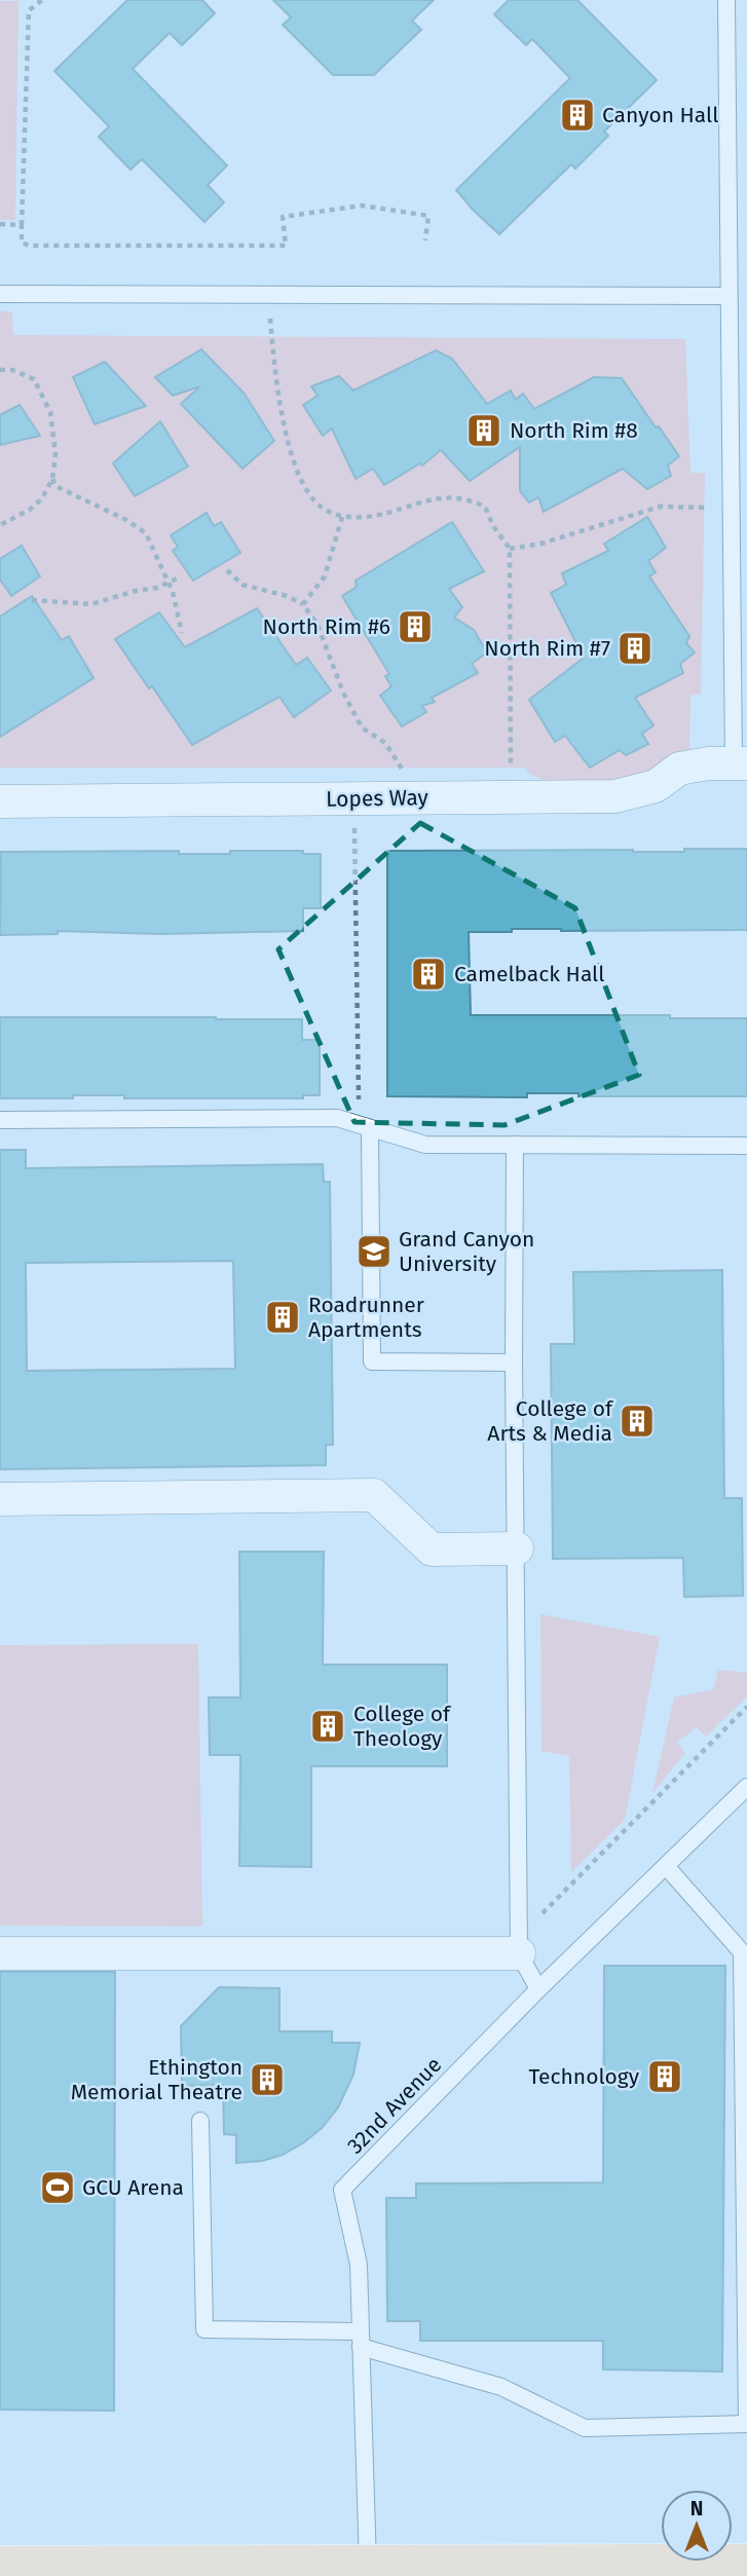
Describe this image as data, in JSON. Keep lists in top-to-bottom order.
{
  "streets": {
    "street": ["Lopes Way"],
    "lane": ["32nd Avenue"]
  },
  "places": {
    "building": [
      "Canyon Hall",
      "North Rim #8",
      "North Rim #6",
      "North Rim #7",
      "Camelback Hall",
      "Roadrunner Apartments",
      "College of Arts & Media",
      "College of Theology",
      "Technology",
      "Ethington Memorial Theatre"
    ],
    "school or university": ["Grand Canyon University"],
    "sports": ["GCU Arena"]
  },
  "north": "top"
}
